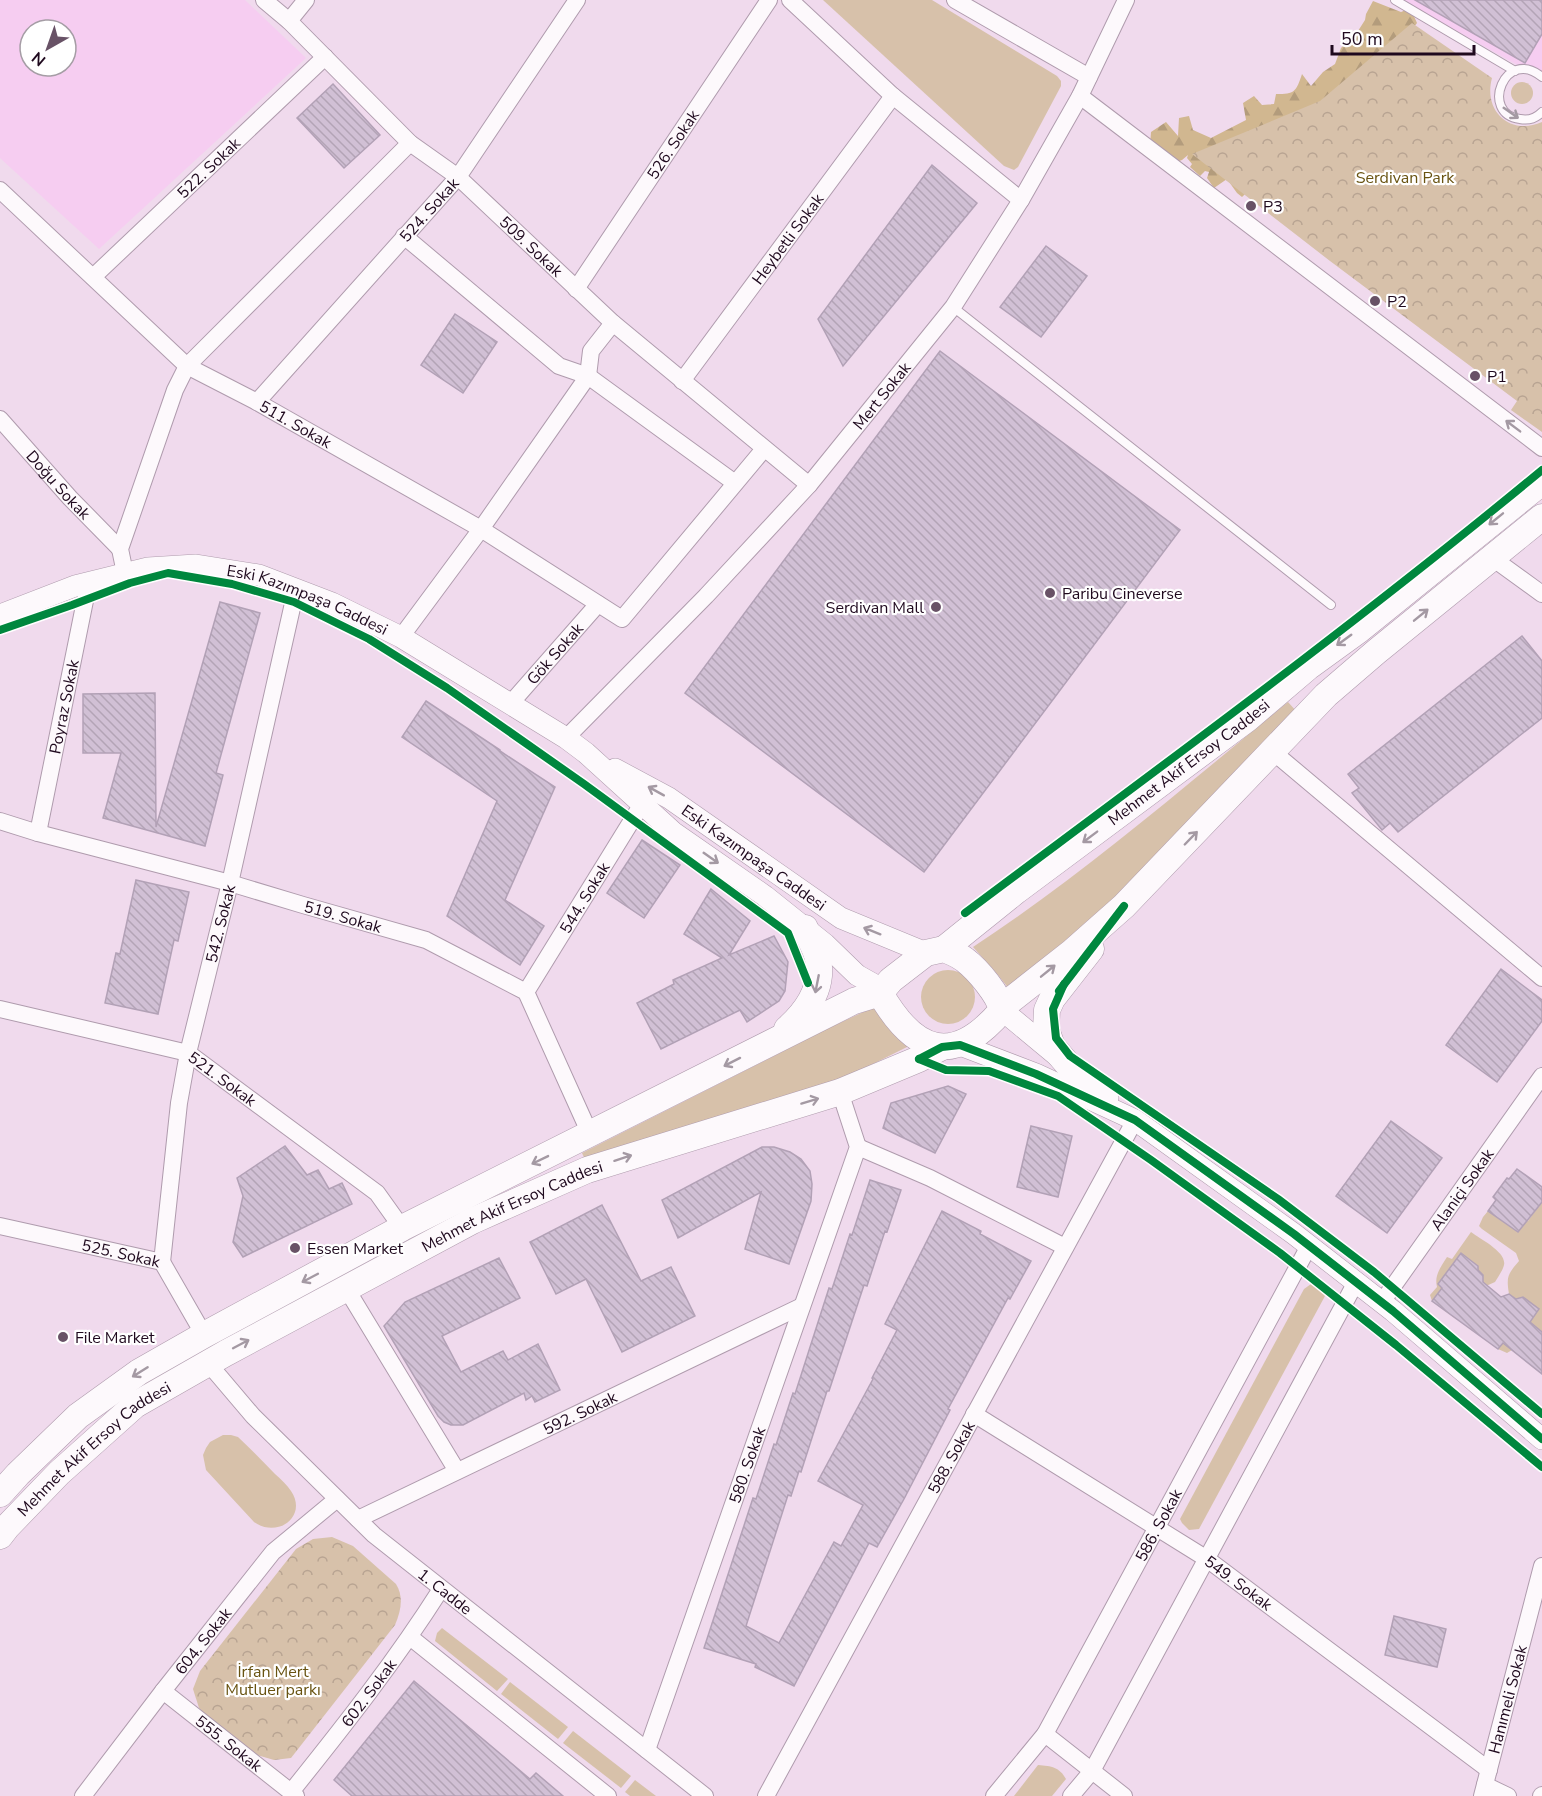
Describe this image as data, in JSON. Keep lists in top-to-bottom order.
{
  "streets": {
    "main road": ["Mehmet Akif Ersoy Caddesi"],
    "street": [
      "526. Sokak",
      "522. Sokak",
      "524. Sokak",
      "Heybetli Sokak",
      "509. Sokak",
      "Mert Sokak",
      "511. Sokak",
      "Doğu Sokak",
      "Eski Kazımpaşa Caddesi",
      "Gök Sokak",
      "Poyraz Sokak",
      "544. Sokak",
      "519. Sokak",
      "542. Sokak",
      "521. Sokak",
      "Alaniçi Sokak",
      "525. Sokak",
      "592. Sokak",
      "588. Sokak",
      "580. Sokak",
      "586. Sokak",
      "549. Sokak",
      "1. Cadde",
      "604. Sokak",
      "602. Sokak",
      "Hanımeli Sokak",
      "555. Sokak"
    ]
  },
  "crossings": [
    ["526. Sokak", "509. Sokak"],
    ["522. Sokak", "509. Sokak"],
    ["522. Sokak", "511. Sokak"],
    ["524. Sokak", "509. Sokak"],
    ["524. Sokak", "511. Sokak"],
    ["Heybetli Sokak", "509. Sokak"],
    ["509. Sokak", "Mert Sokak"],
    ["Mert Sokak", "Eski Kazımpaşa Caddesi"],
    ["511. Sokak", "Gök Sokak"],
    ["Eski Kazımpaşa Caddesi", "Gök Sokak"],
    ["Eski Kazımpaşa Caddesi", "Poyraz Sokak"],
    ["Eski Kazımpaşa Caddesi", "Mehmet Akif Ersoy Caddesi"],
    ["Eski Kazımpaşa Caddesi", "544. Sokak"],
    ["Eski Kazımpaşa Caddesi", "542. Sokak"],
    ["Poyraz Sokak", "519. Sokak"],
    ["Mehmet Akif Ersoy Caddesi", "521. Sokak"],
    ["Mehmet Akif Ersoy Caddesi", "525. Sokak"],
    ["Mehmet Akif Ersoy Caddesi", "1. Cadde"],
    ["544. Sokak", "519. Sokak"],
    ["519. Sokak", "542. Sokak"],
    ["542. Sokak", "521. Sokak"],
    ["542. Sokak", "525. Sokak"],
    ["592. Sokak", "580. Sokak"],
    ["592. Sokak", "1. Cadde"],
    ["588. Sokak", "549. Sokak"],
    ["580. Sokak", "1. Cadde"],
    ["586. Sokak", "549. Sokak"],
    ["549. Sokak", "Hanımeli Sokak"],
    ["1. Cadde", "604. Sokak"],
    ["1. Cadde", "602. Sokak"],
    ["604. Sokak", "555. Sokak"],
    ["602. Sokak", "555. Sokak"]
  ],
  "parks": ["Serdivan Park", "İrfan Mert Mutluer parkı"],
  "places": [
    "P3",
    "P2",
    "P1",
    "Paribu Cineverse",
    "Serdivan Mall",
    "Essen Market",
    "File Market"
  ],
  "scale_bar": "50 m",
  "north": "bottom left"
}
